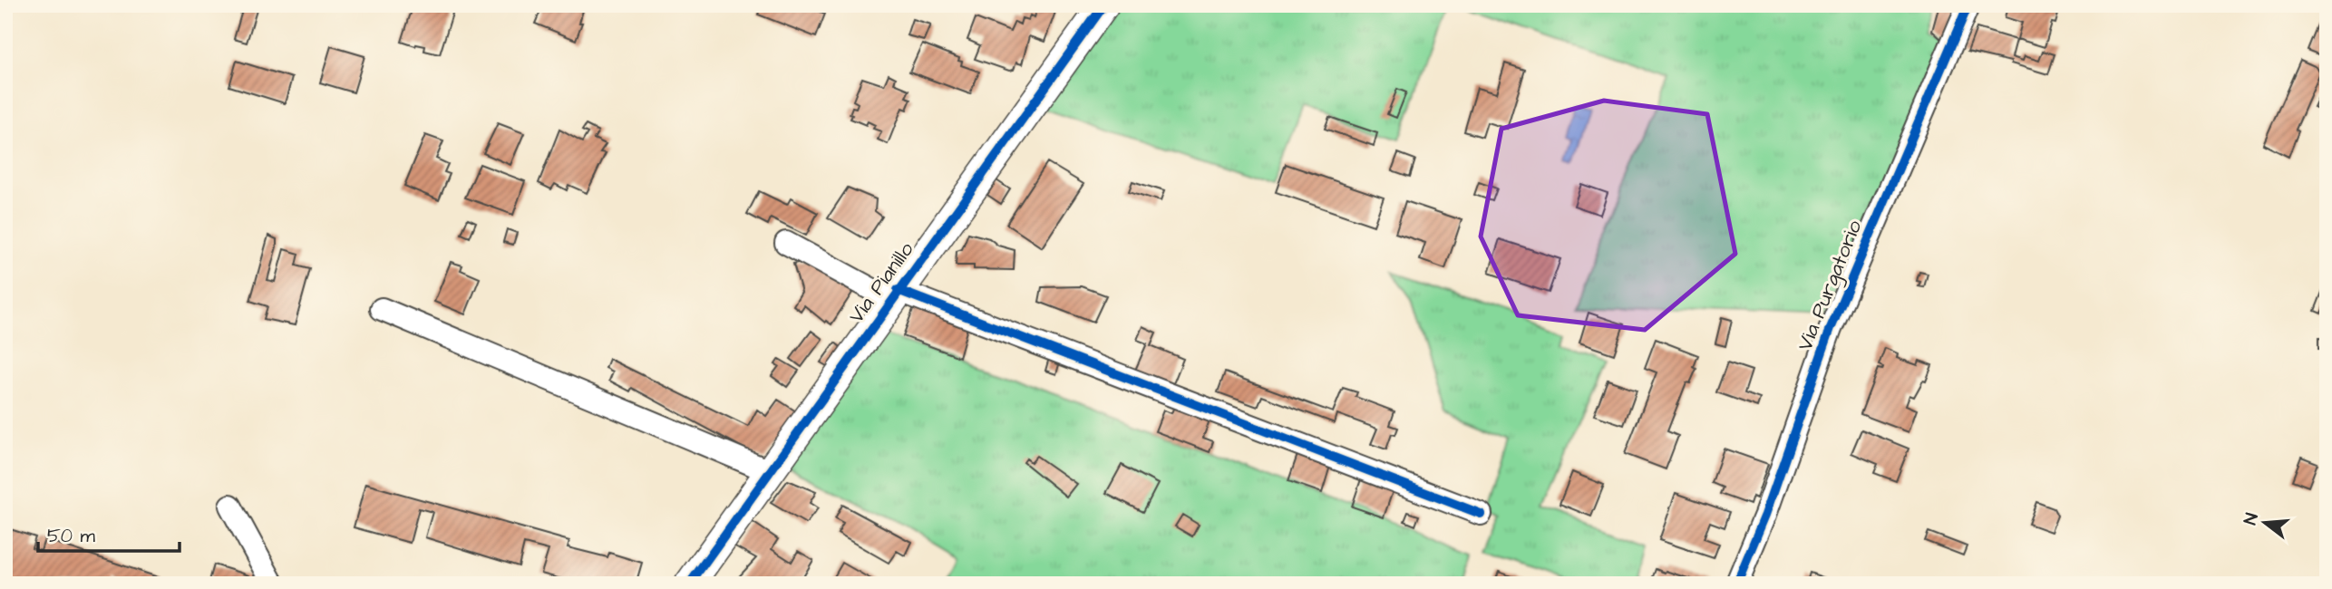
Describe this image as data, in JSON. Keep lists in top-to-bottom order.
{
  "streets": {
    "street": ["Via Pianillo", "Via Purgatorio"]
  },
  "scale_bar": "50 m",
  "north": "left"
}
